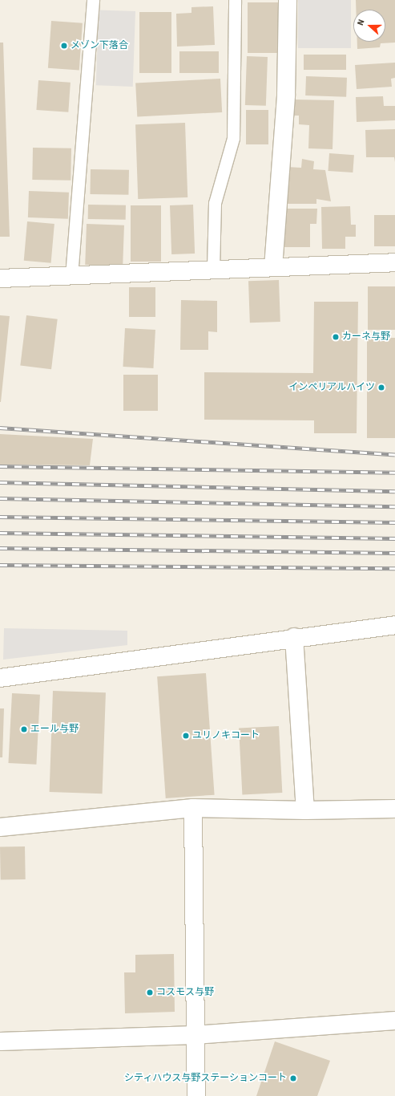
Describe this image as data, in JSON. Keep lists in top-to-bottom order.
{
  "places": [
    "メゾン下落合",
    "カーネ与野",
    "インペリアルハイツ",
    "エール与野",
    "ユリノキコート",
    "コスモス与野",
    "シティハウス与野ステーションコート"
  ],
  "north": "left"
}
